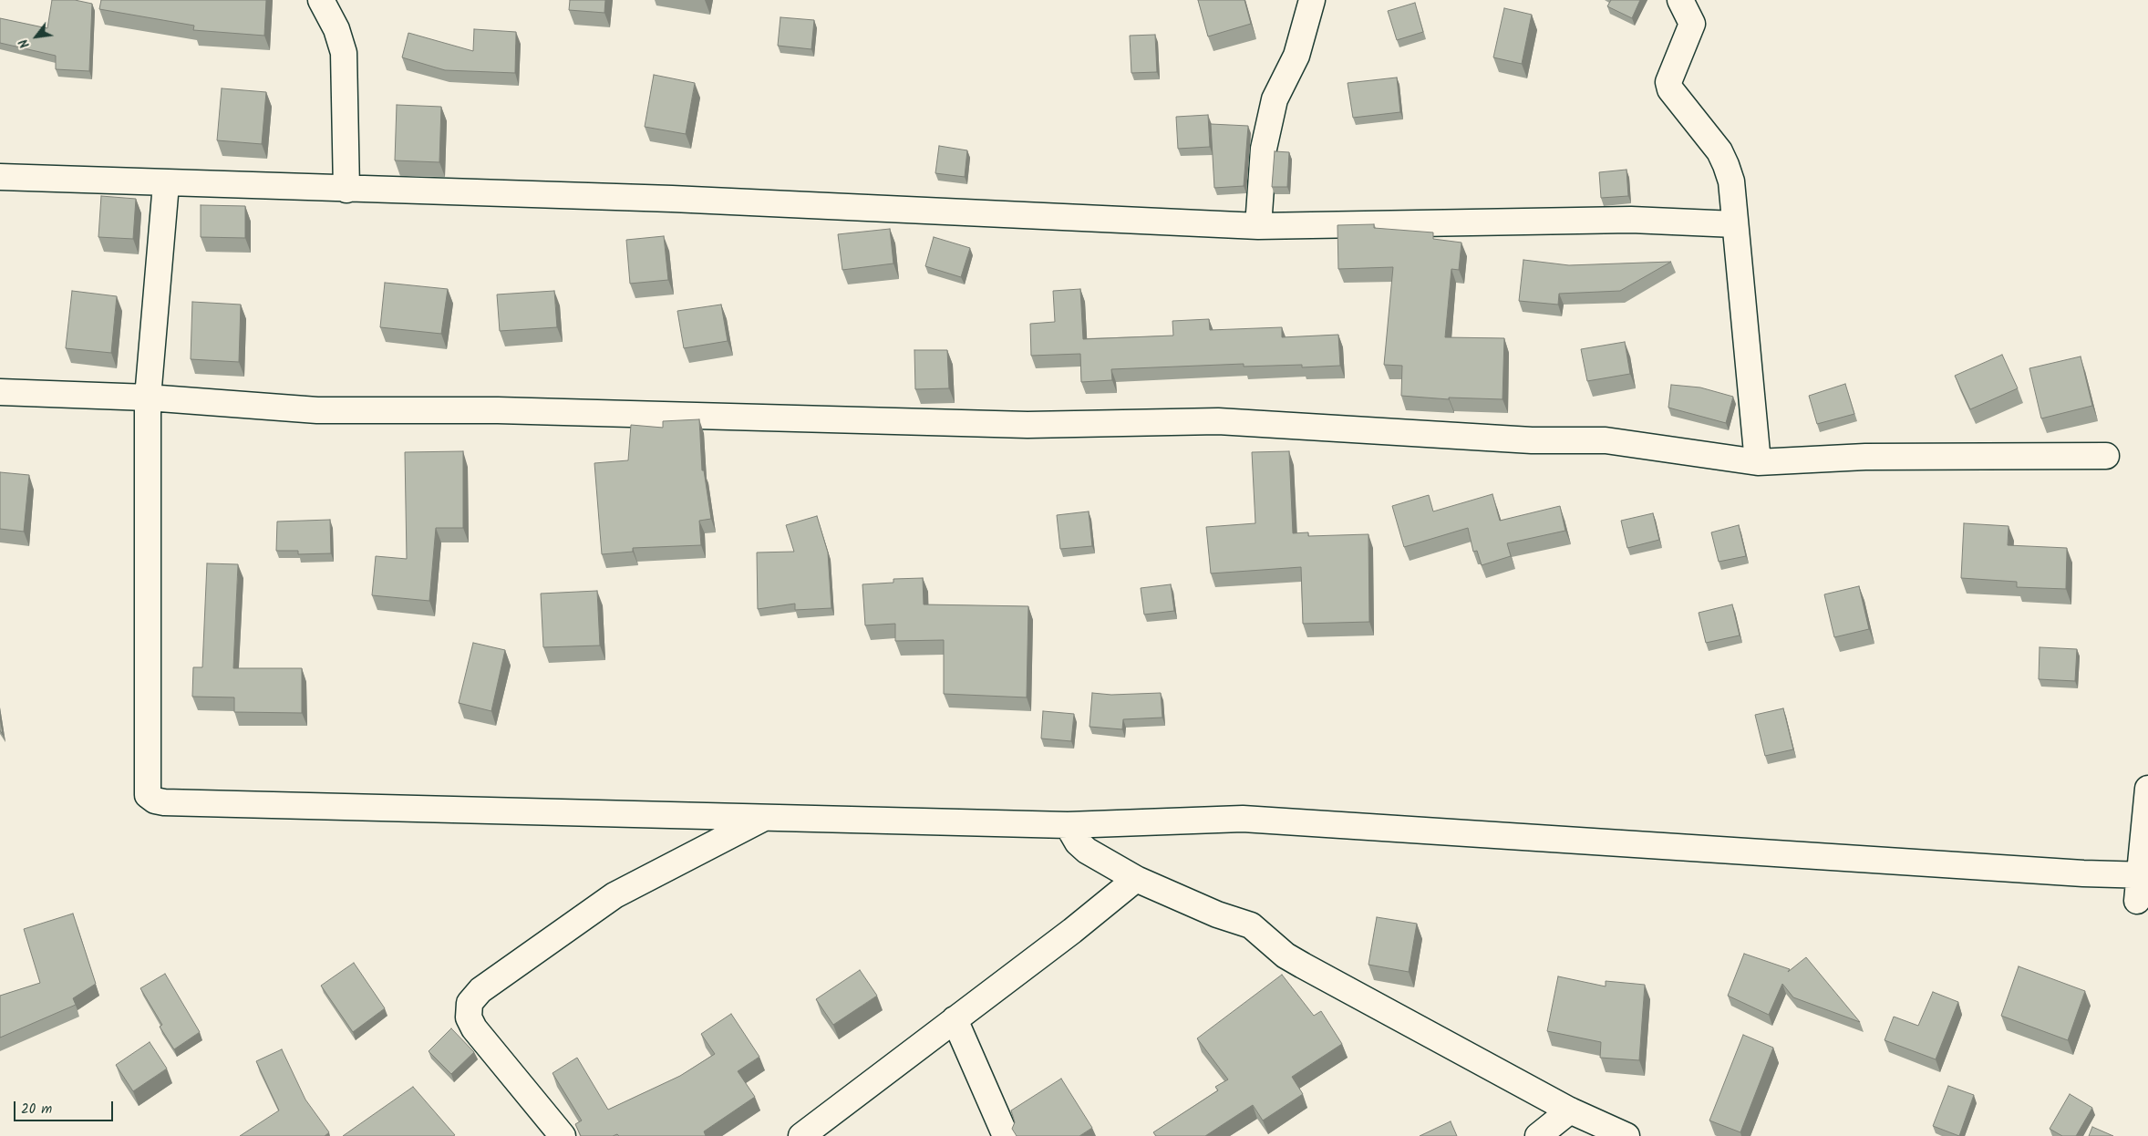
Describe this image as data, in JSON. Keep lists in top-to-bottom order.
{
  "scale_bar": "20 m",
  "north": "bottom left"
}
